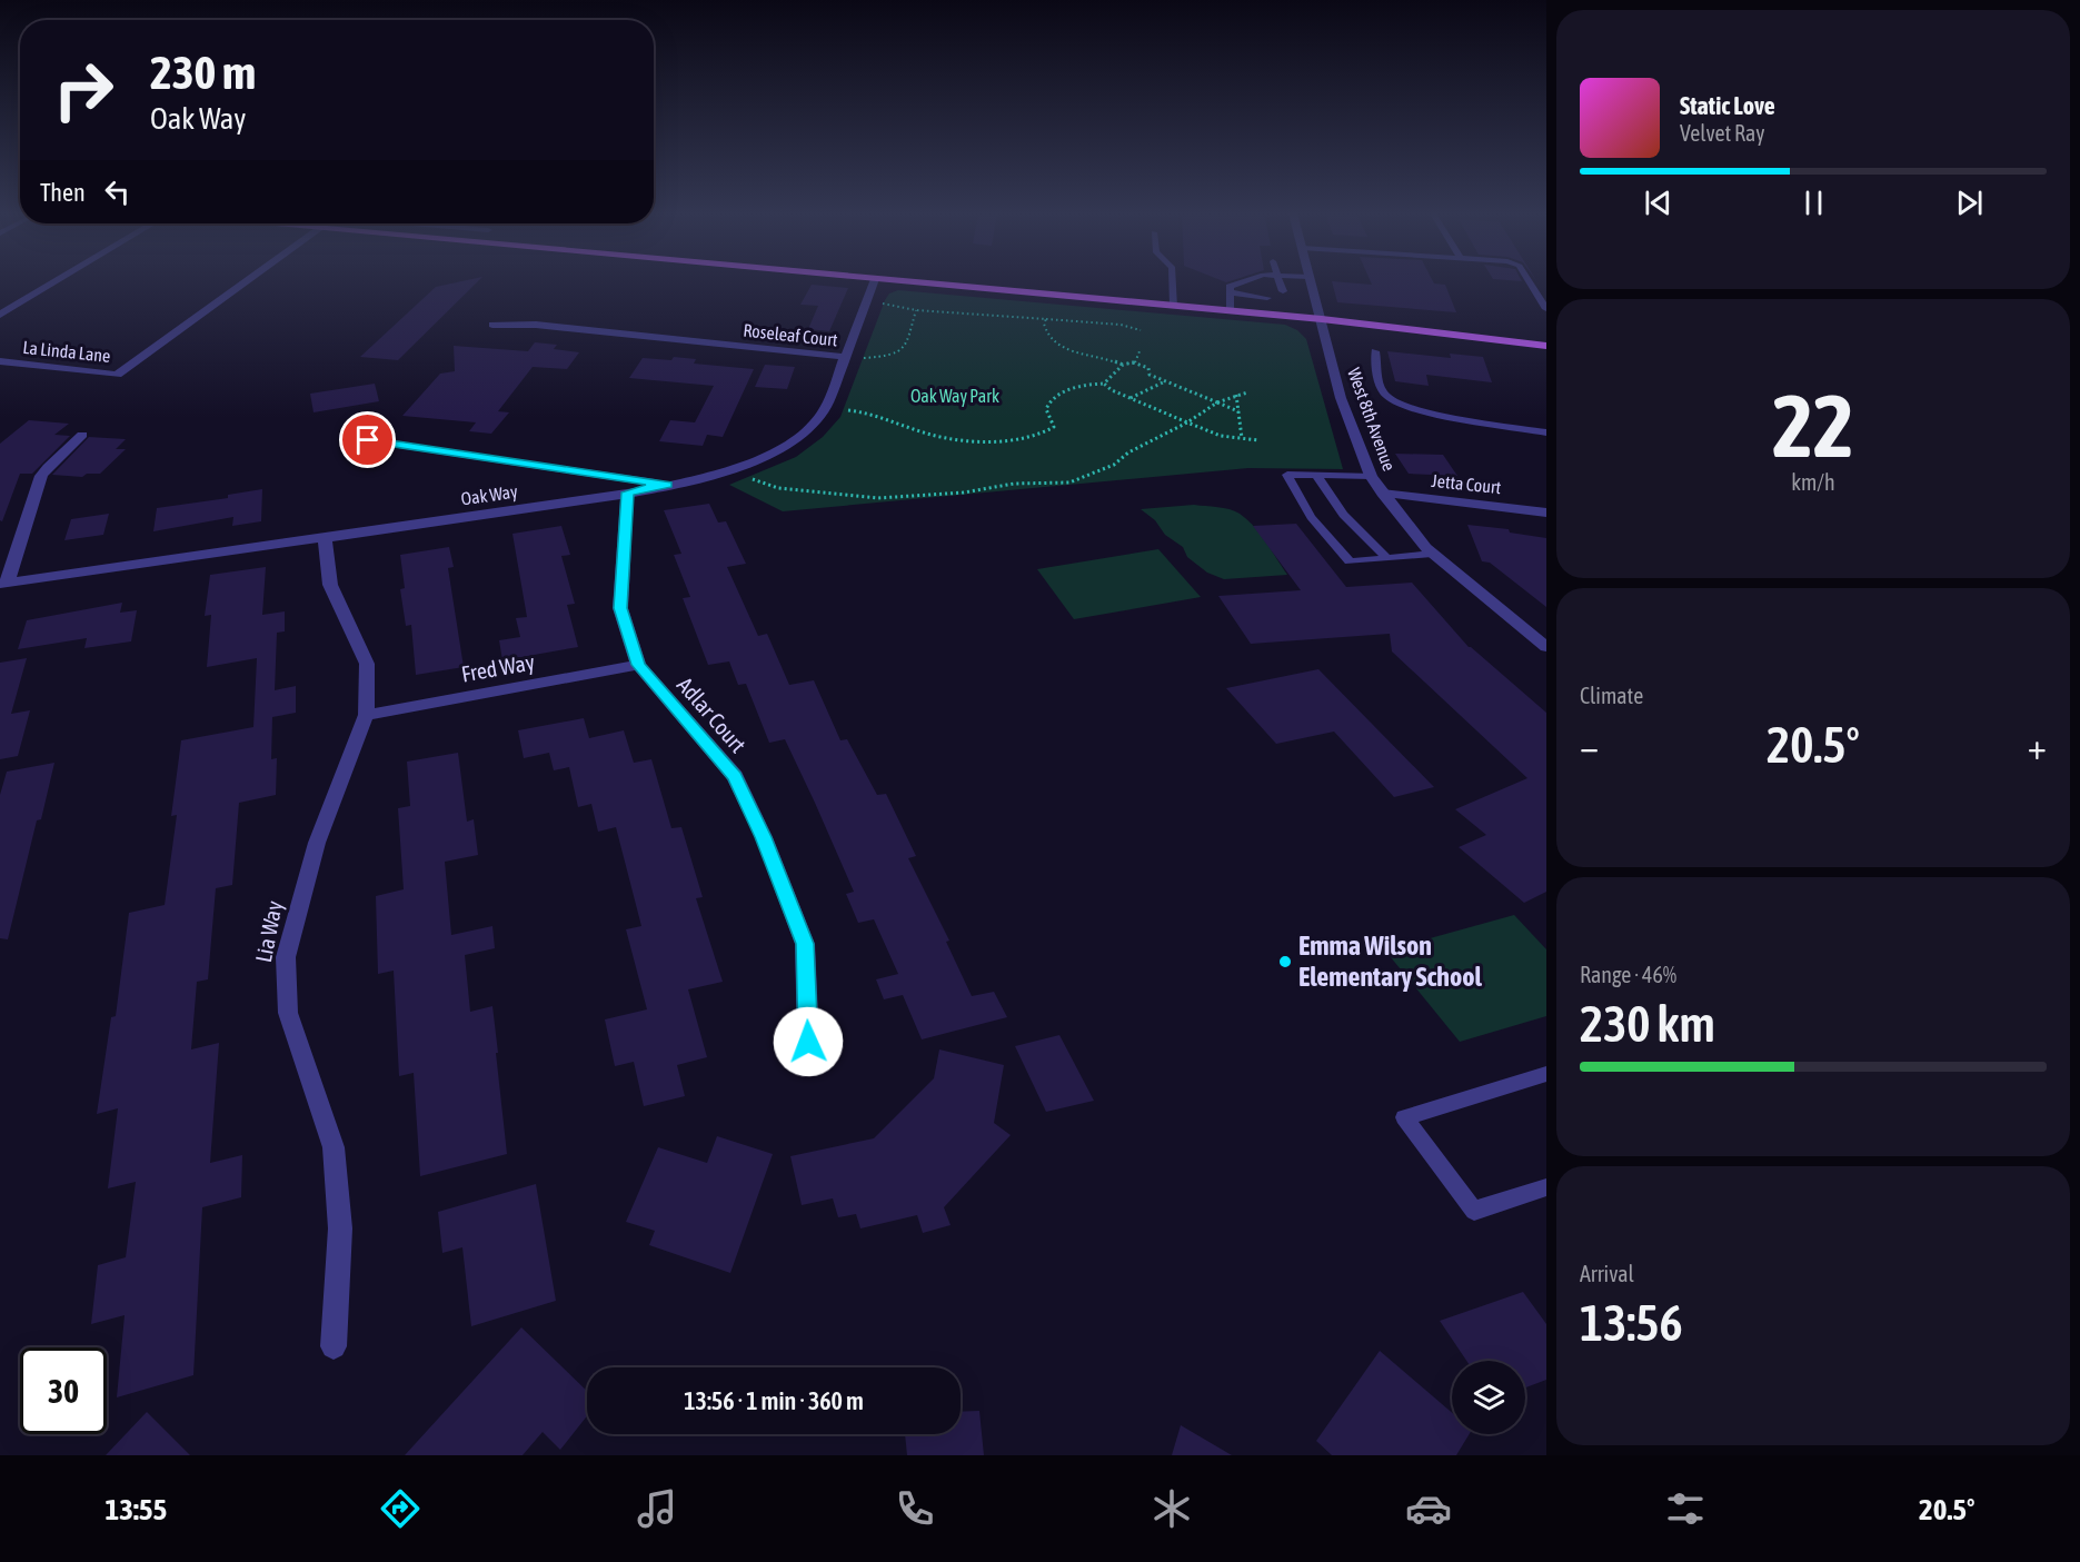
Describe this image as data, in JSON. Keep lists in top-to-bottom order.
{
  "streets": {
    "street": [
      "Roseleaf Court",
      "La Linda Lane",
      "West 8th Avenue",
      "Jetta Court",
      "Oak Way",
      "Fred Way",
      "Adlar Court",
      "Lia Way"
    ]
  },
  "crossings": [
    ["Roseleaf Court", "Oak Way"],
    ["West 8th Avenue", "Jetta Court"],
    ["Oak Way", "Adlar Court"],
    ["Oak Way", "Lia Way"],
    ["Fred Way", "Adlar Court"],
    ["Fred Way", "Lia Way"]
  ],
  "parks": ["Oak Way Park"],
  "places": ["Emma Wilson Elementary School"],
  "page": {
    "turn": ["230 m", "Oak Way"],
    "song": ["Static Love", "Velvet Ray"],
    "then": "Then",
    "tile": [
      ["22", "km/h"],
      "Climate",
      ["Range · 46%", "230 km"],
      ["Arrival", "13:56"]
    ],
    "heat": ["−", "20.5°", "+"],
    "limit": "30",
    "trip": "13:56 · 1 min · 360 m",
    "tabs": ["13:55", "20.5°"]
  }
}
